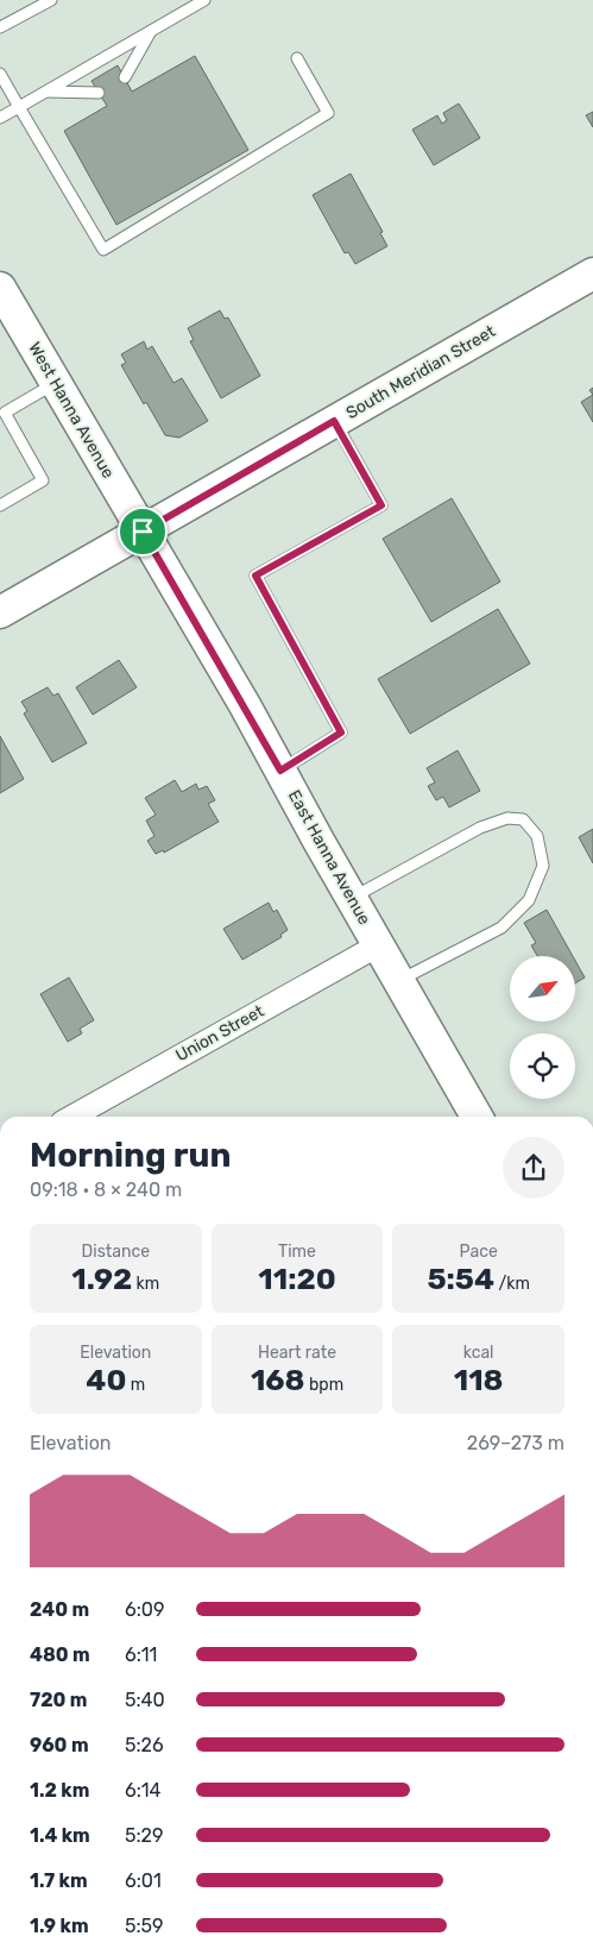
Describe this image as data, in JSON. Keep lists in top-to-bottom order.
{
  "streets": {
    "main road": ["South Meridian Street", "West Hanna Avenue", "East Hanna Avenue"],
    "street": ["Union Street"]
  },
  "crossings": [
    ["South Meridian Street", "West Hanna Avenue"],
    ["South Meridian Street", "East Hanna Avenue"],
    ["West Hanna Avenue", "East Hanna Avenue"],
    ["East Hanna Avenue", "Union Street"]
  ],
  "north": "top right",
  "page": {
    "heading": ["Morning run", "09:18 · 8 × 240 m"],
    "stats": [
      ["Distance", "1.92 km"],
      ["Time", "11:20"],
      ["Pace", "5:54 /km"],
      ["Elevation", "40 m"],
      ["Heart rate", "168 bpm"],
      ["kcal", "118"]
    ],
    "chart": ["Elevation", "269–273 m"],
    "list": [
      {
        "name": "240 m",
        "note": "6:09"
      },
      {
        "name": "480 m",
        "note": "6:11"
      },
      {
        "name": "720 m",
        "note": "5:40"
      },
      {
        "name": "960 m",
        "note": "5:26"
      },
      {
        "name": "1.2 km",
        "note": "6:14"
      },
      {
        "name": "1.4 km",
        "note": "5:29"
      },
      {
        "name": "1.7 km",
        "note": "6:01"
      },
      {
        "name": "1.9 km",
        "note": "5:59"
      }
    ]
  }
}
